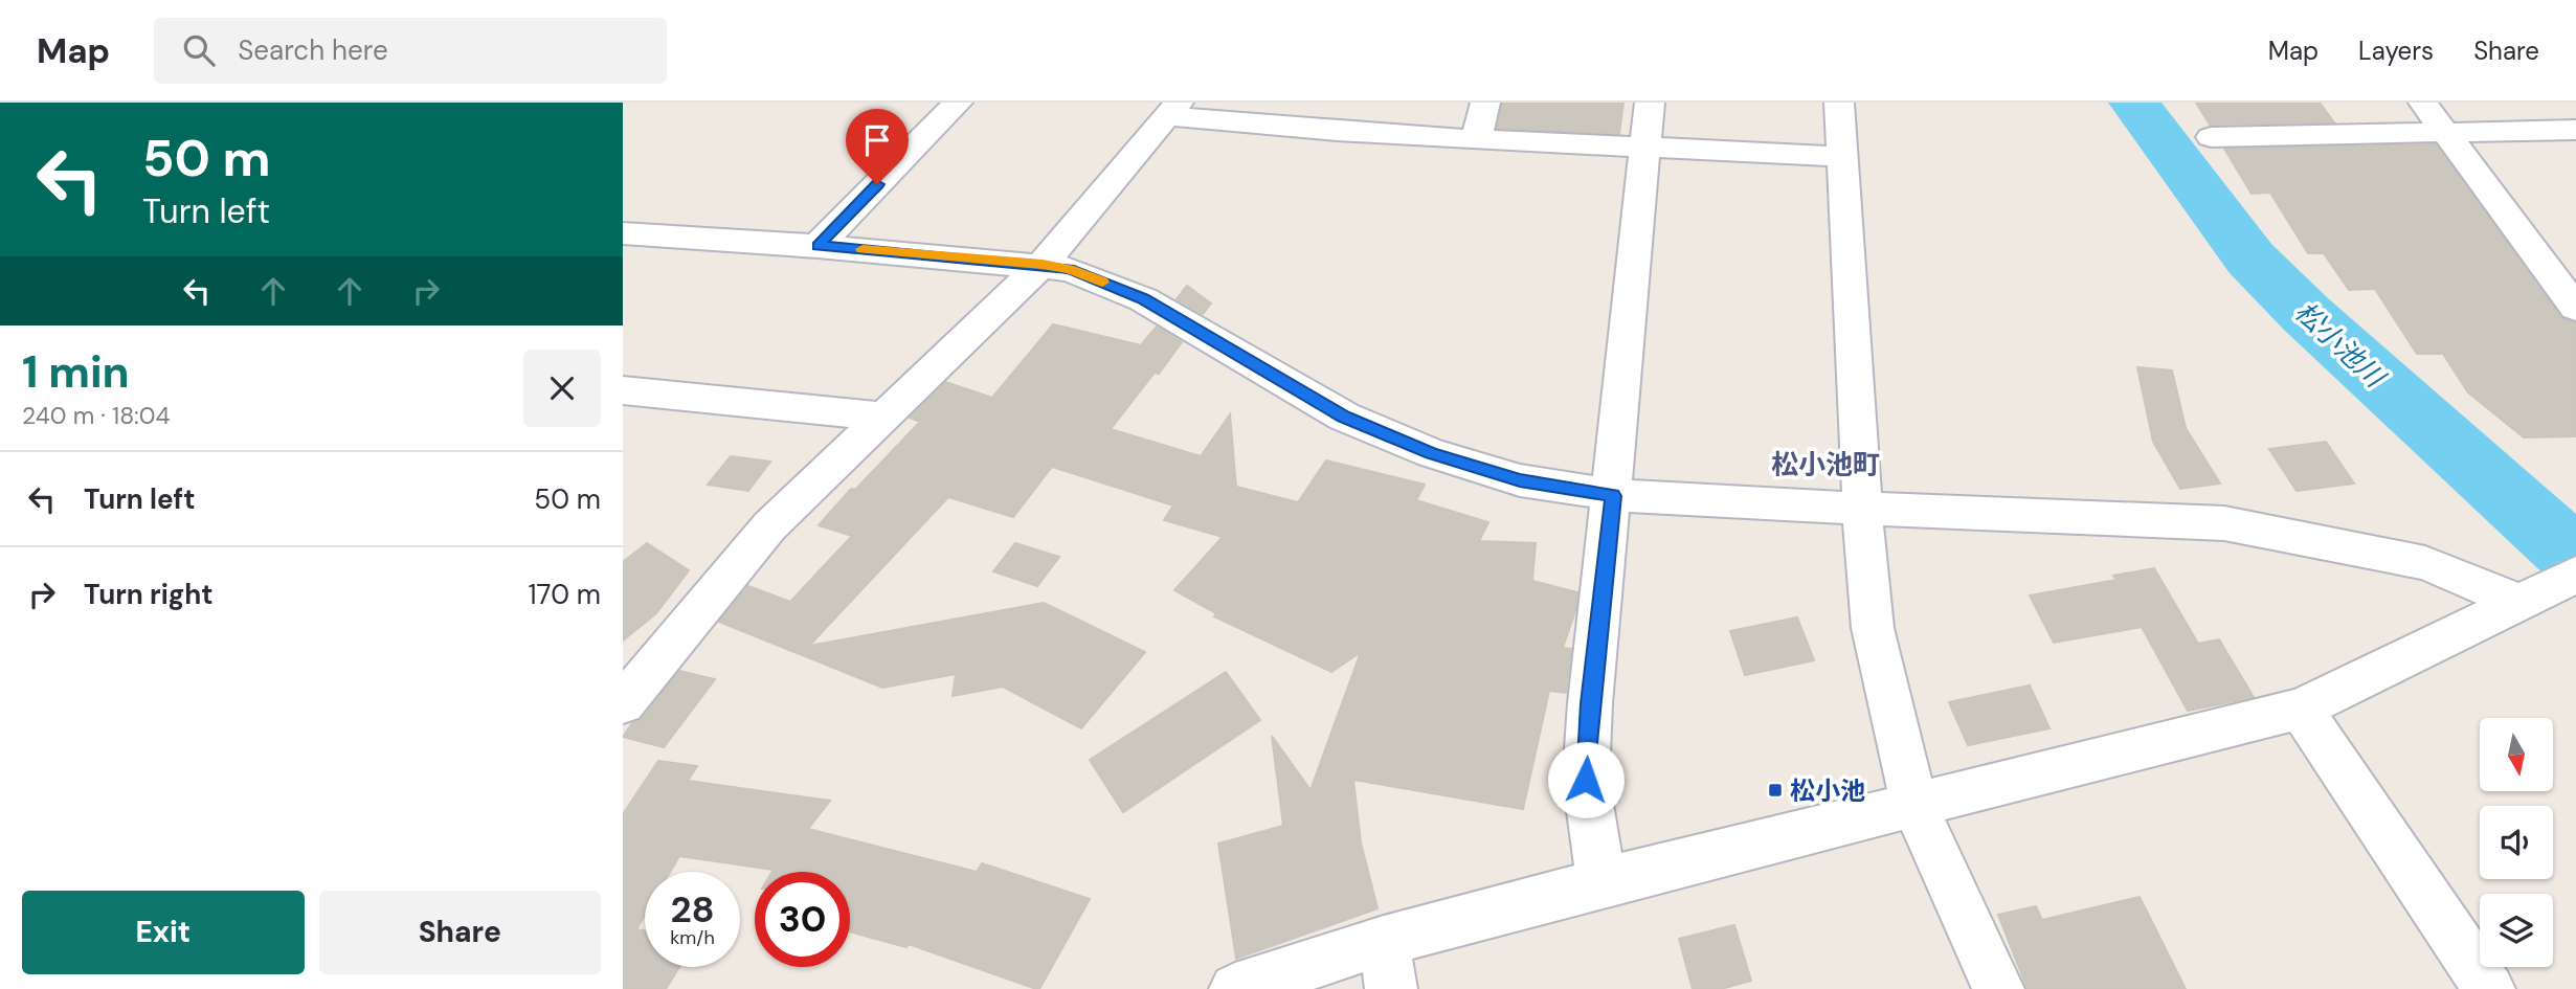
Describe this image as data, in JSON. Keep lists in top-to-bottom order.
{
  "districts": ["松小池町"],
  "water": ["松小池川"],
  "places": {
    "transit": ["松小池"]
  },
  "north": "bottom",
  "page": {
    "header": "Map",
    "search": "Search here",
    "nav": ["Map", "Layers", "Share"],
    "turn": ["50 m", "Turn left"],
    "heading": ["1 min", "240 m · 18:04"],
    "list": [
      {
        "name": "Turn left",
        "value": "50 m"
      },
      {
        "name": "Turn right",
        "value": "170 m"
      }
    ],
    "speed": "28 km/h",
    "limit": "30",
    "buttons": ["Exit", "Share"]
  }
}
